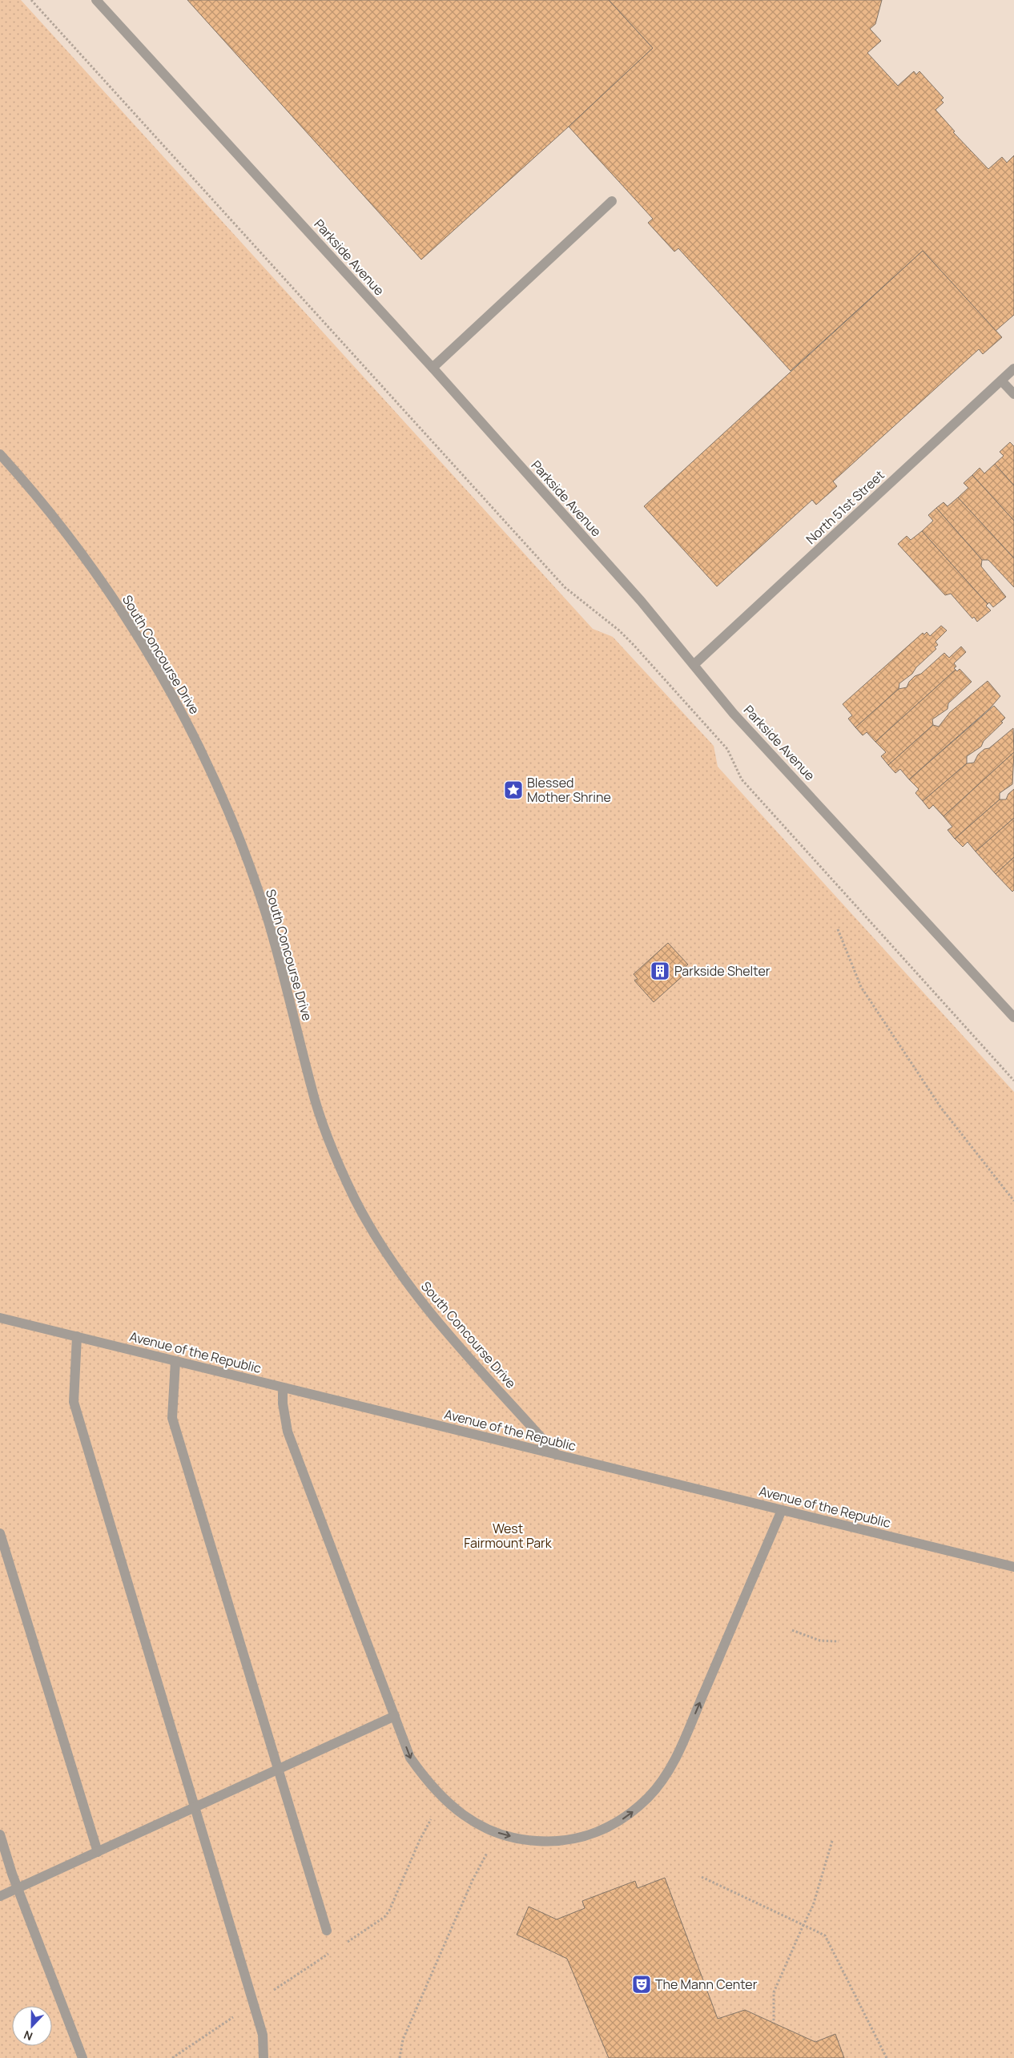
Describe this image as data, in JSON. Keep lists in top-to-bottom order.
{
  "streets": {
    "street": [
      "Parkside Avenue",
      "North 51st Street",
      "South Concourse Drive",
      "Avenue of the Republic"
    ]
  },
  "crossings": [
    ["Parkside Avenue", "North 51st Street"],
    ["South Concourse Drive", "Avenue of the Republic"]
  ],
  "parks": ["West Fairmount Park"],
  "places": {
    "place": ["Blessed Mother Shrine"],
    "building": ["Parkside Shelter"],
    "theatre": ["The Mann Center"]
  },
  "north": "bottom"
}
